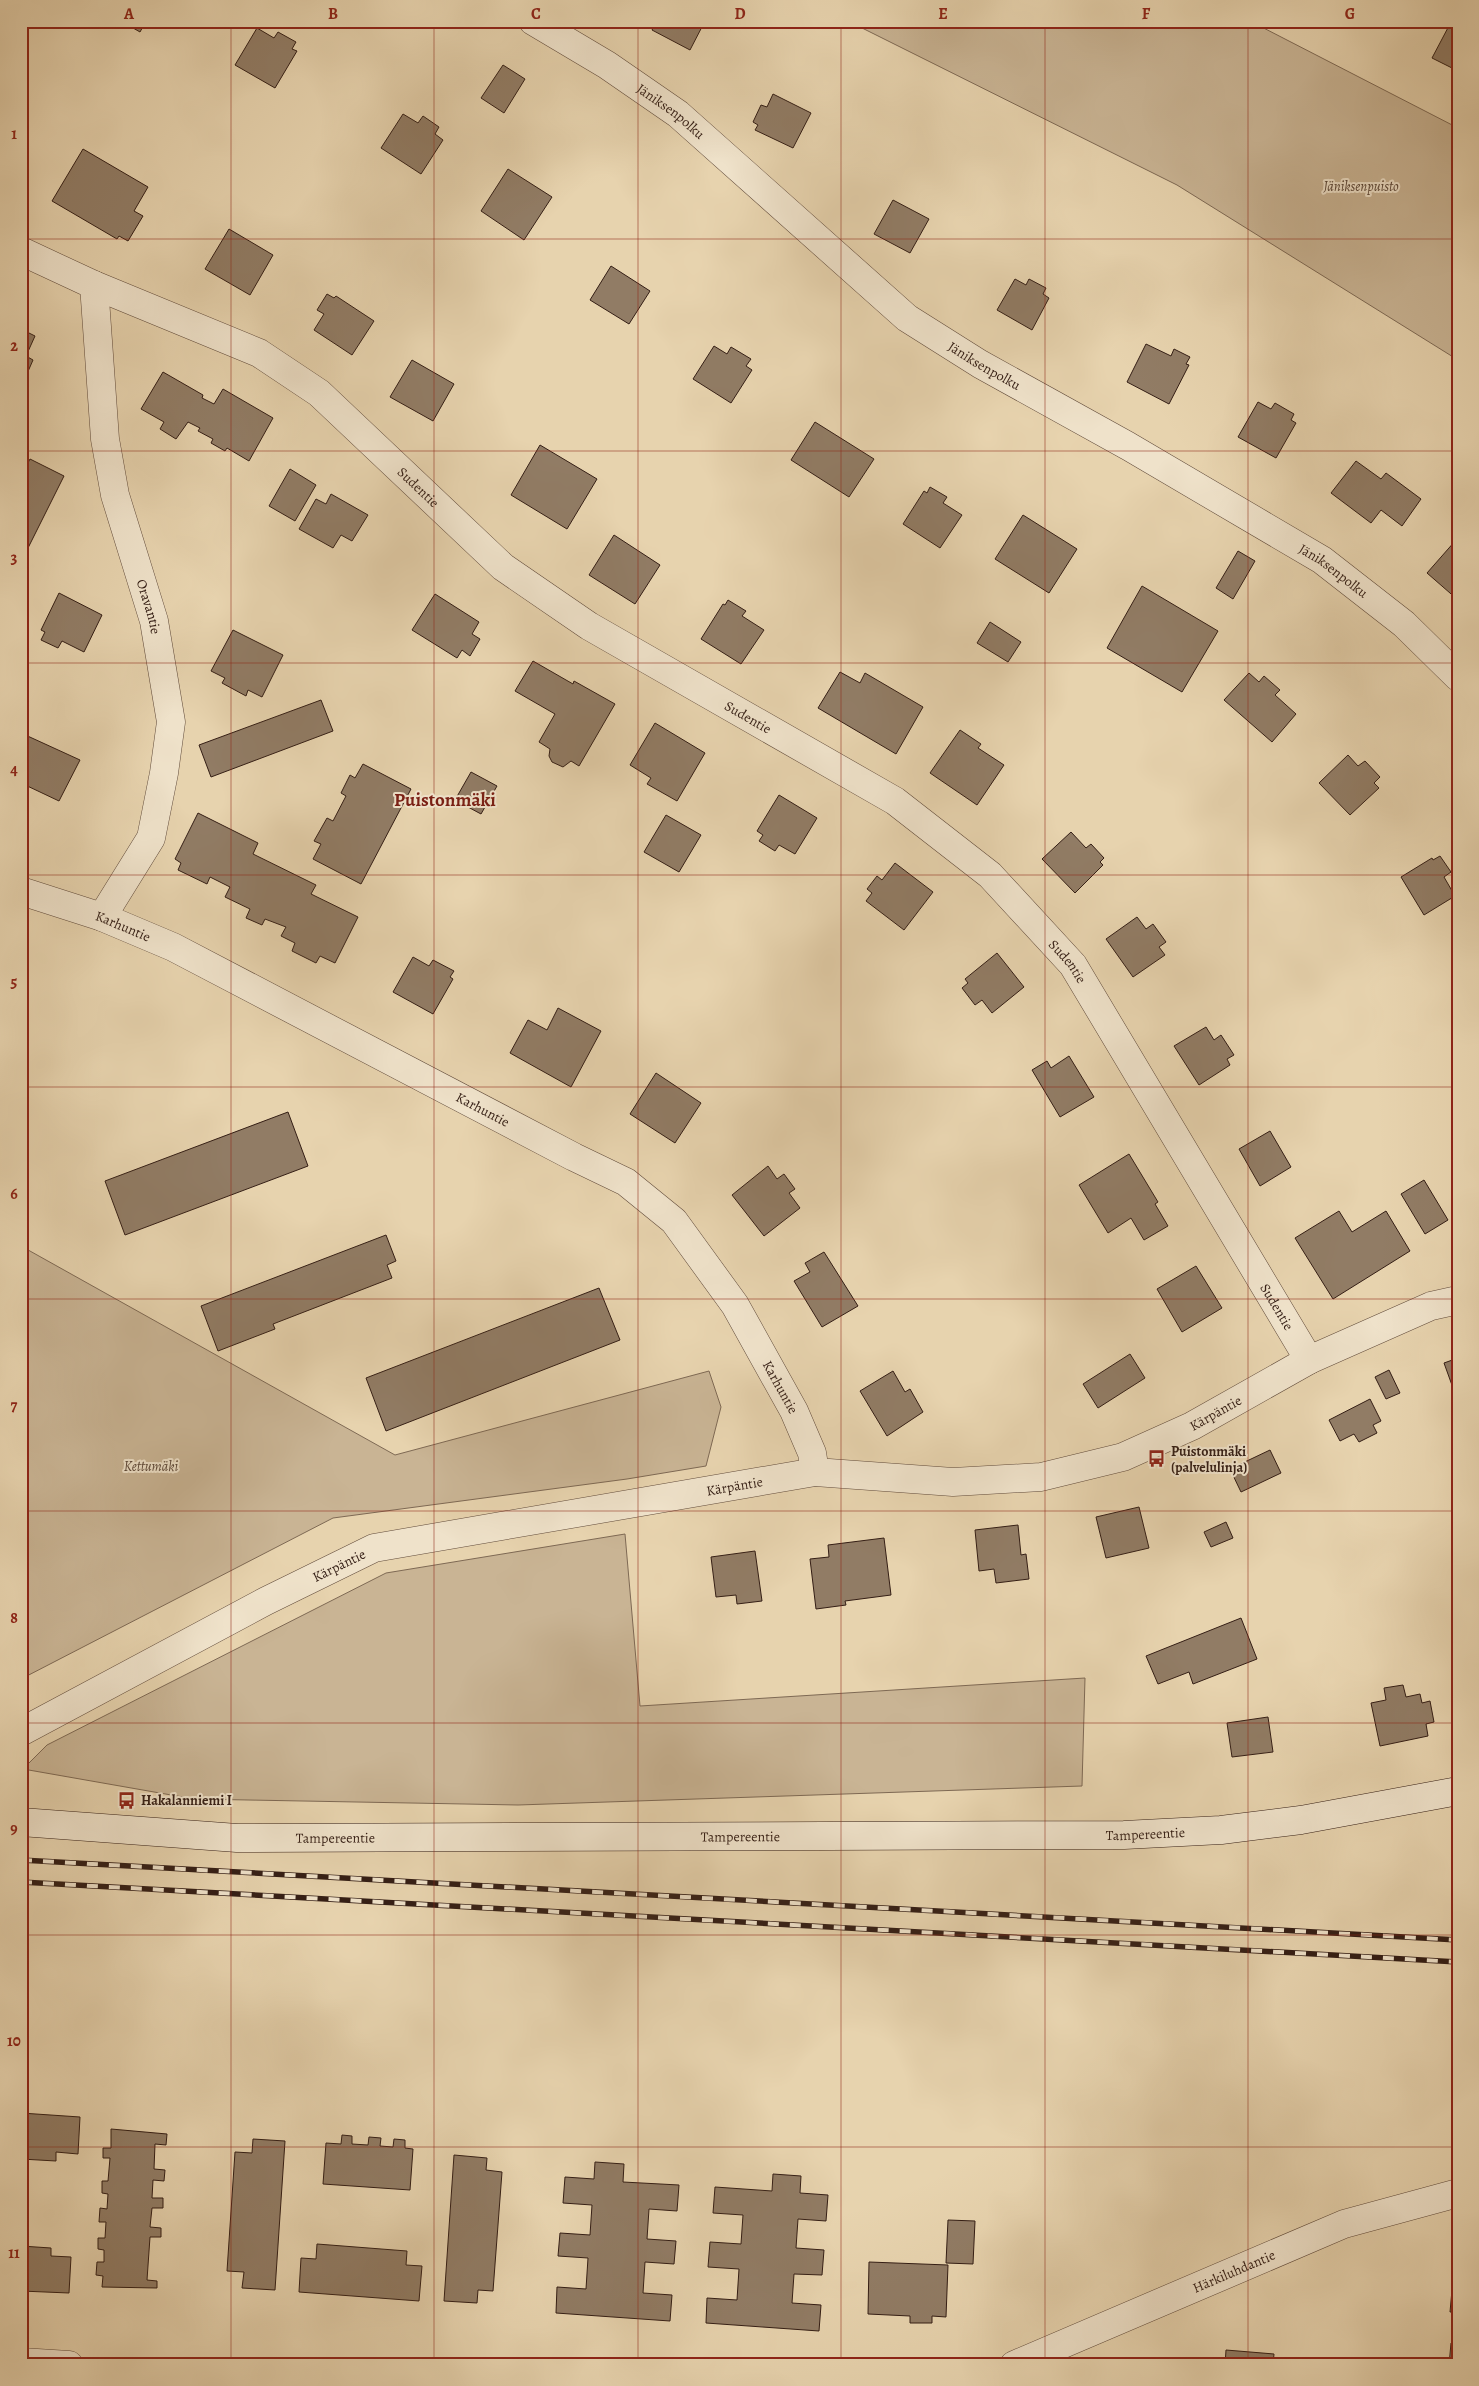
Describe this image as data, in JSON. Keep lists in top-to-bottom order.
{
  "streets": {
    "street": [
      "Jäniksenpolku",
      "Sudentie",
      "Oravantie",
      "Karhuntie",
      "Kärpäntie",
      "Tampereentie",
      "Härkiluhdantie"
    ]
  },
  "crossings": [
    ["Sudentie", "Oravantie"],
    ["Sudentie", "Kärpäntie"],
    ["Oravantie", "Karhuntie"],
    ["Karhuntie", "Kärpäntie"]
  ],
  "districts": ["Puistonmäki"],
  "parks": ["Jäniksenpuisto", "Kettumäki"],
  "places": {
    "bus stop": ["Puistonmäki (palvelulinja)", "Hakalanniemi I"]
  },
  "grid": {
    "columns": [
      "A",
      "B",
      "C",
      "D",
      "E",
      "F",
      "G"
    ],
    "rows": [
      "1",
      "2",
      "3",
      "4",
      "5",
      "6",
      "7",
      "8",
      "9",
      "10",
      "11"
    ]
  }
}
